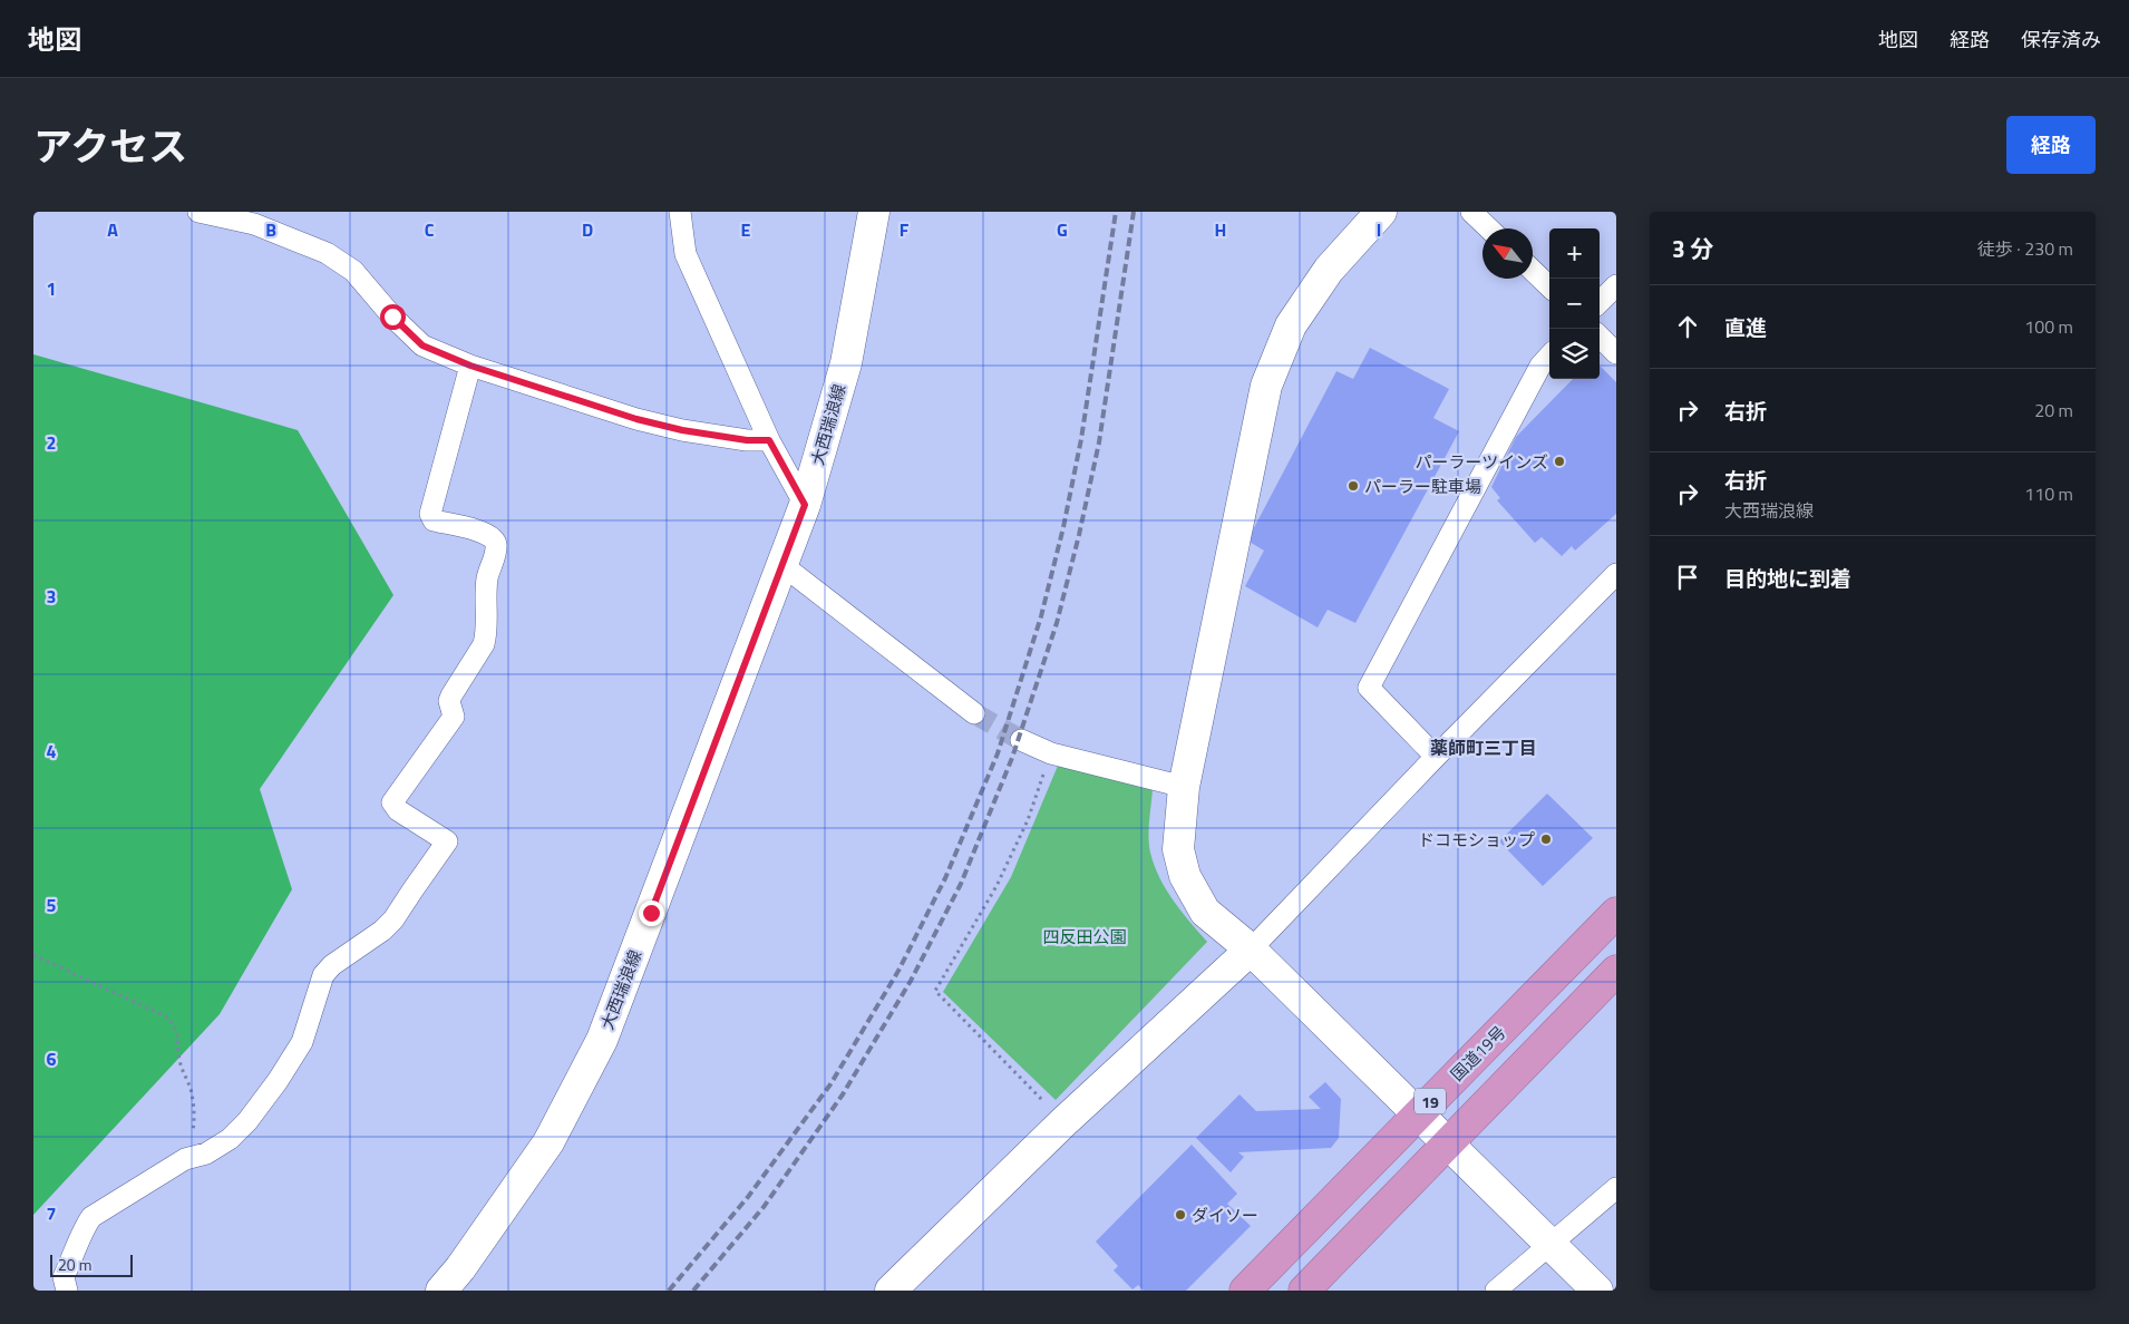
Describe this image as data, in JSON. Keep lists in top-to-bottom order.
{
  "streets": {
    "highway": ["国道19号", "19"],
    "street": ["大西瑞浪線"]
  },
  "districts": ["薬師町三丁目"],
  "parks": ["四反田公園"],
  "places": [
    "パーラーツインズ",
    "パーラー駐車場",
    "ドコモショップ",
    "ダイソー"
  ],
  "scale_bar": "20 m",
  "north": "top left",
  "page": {
    "header": "地図",
    "nav": ["地図", "経路", "保存済み"],
    "title": "アクセス",
    "buttons": "経路",
    "heading": ["3 分", "徒歩 · 230 m"],
    "map_buttons": ["+", "−"],
    "list": [
      ["直進", "100 m"],
      ["右折", "20 m"],
      ["右折", "大西瑞浪線", "110 m"],
      "目的地に到着"
    ],
    "scale": "20 m"
  },
  "grid": {
    "columns": [
      "A",
      "B",
      "C",
      "D",
      "E",
      "F",
      "G",
      "H",
      "I"
    ],
    "rows": [
      "1",
      "2",
      "3",
      "4",
      "5",
      "6",
      "7"
    ]
  }
}
